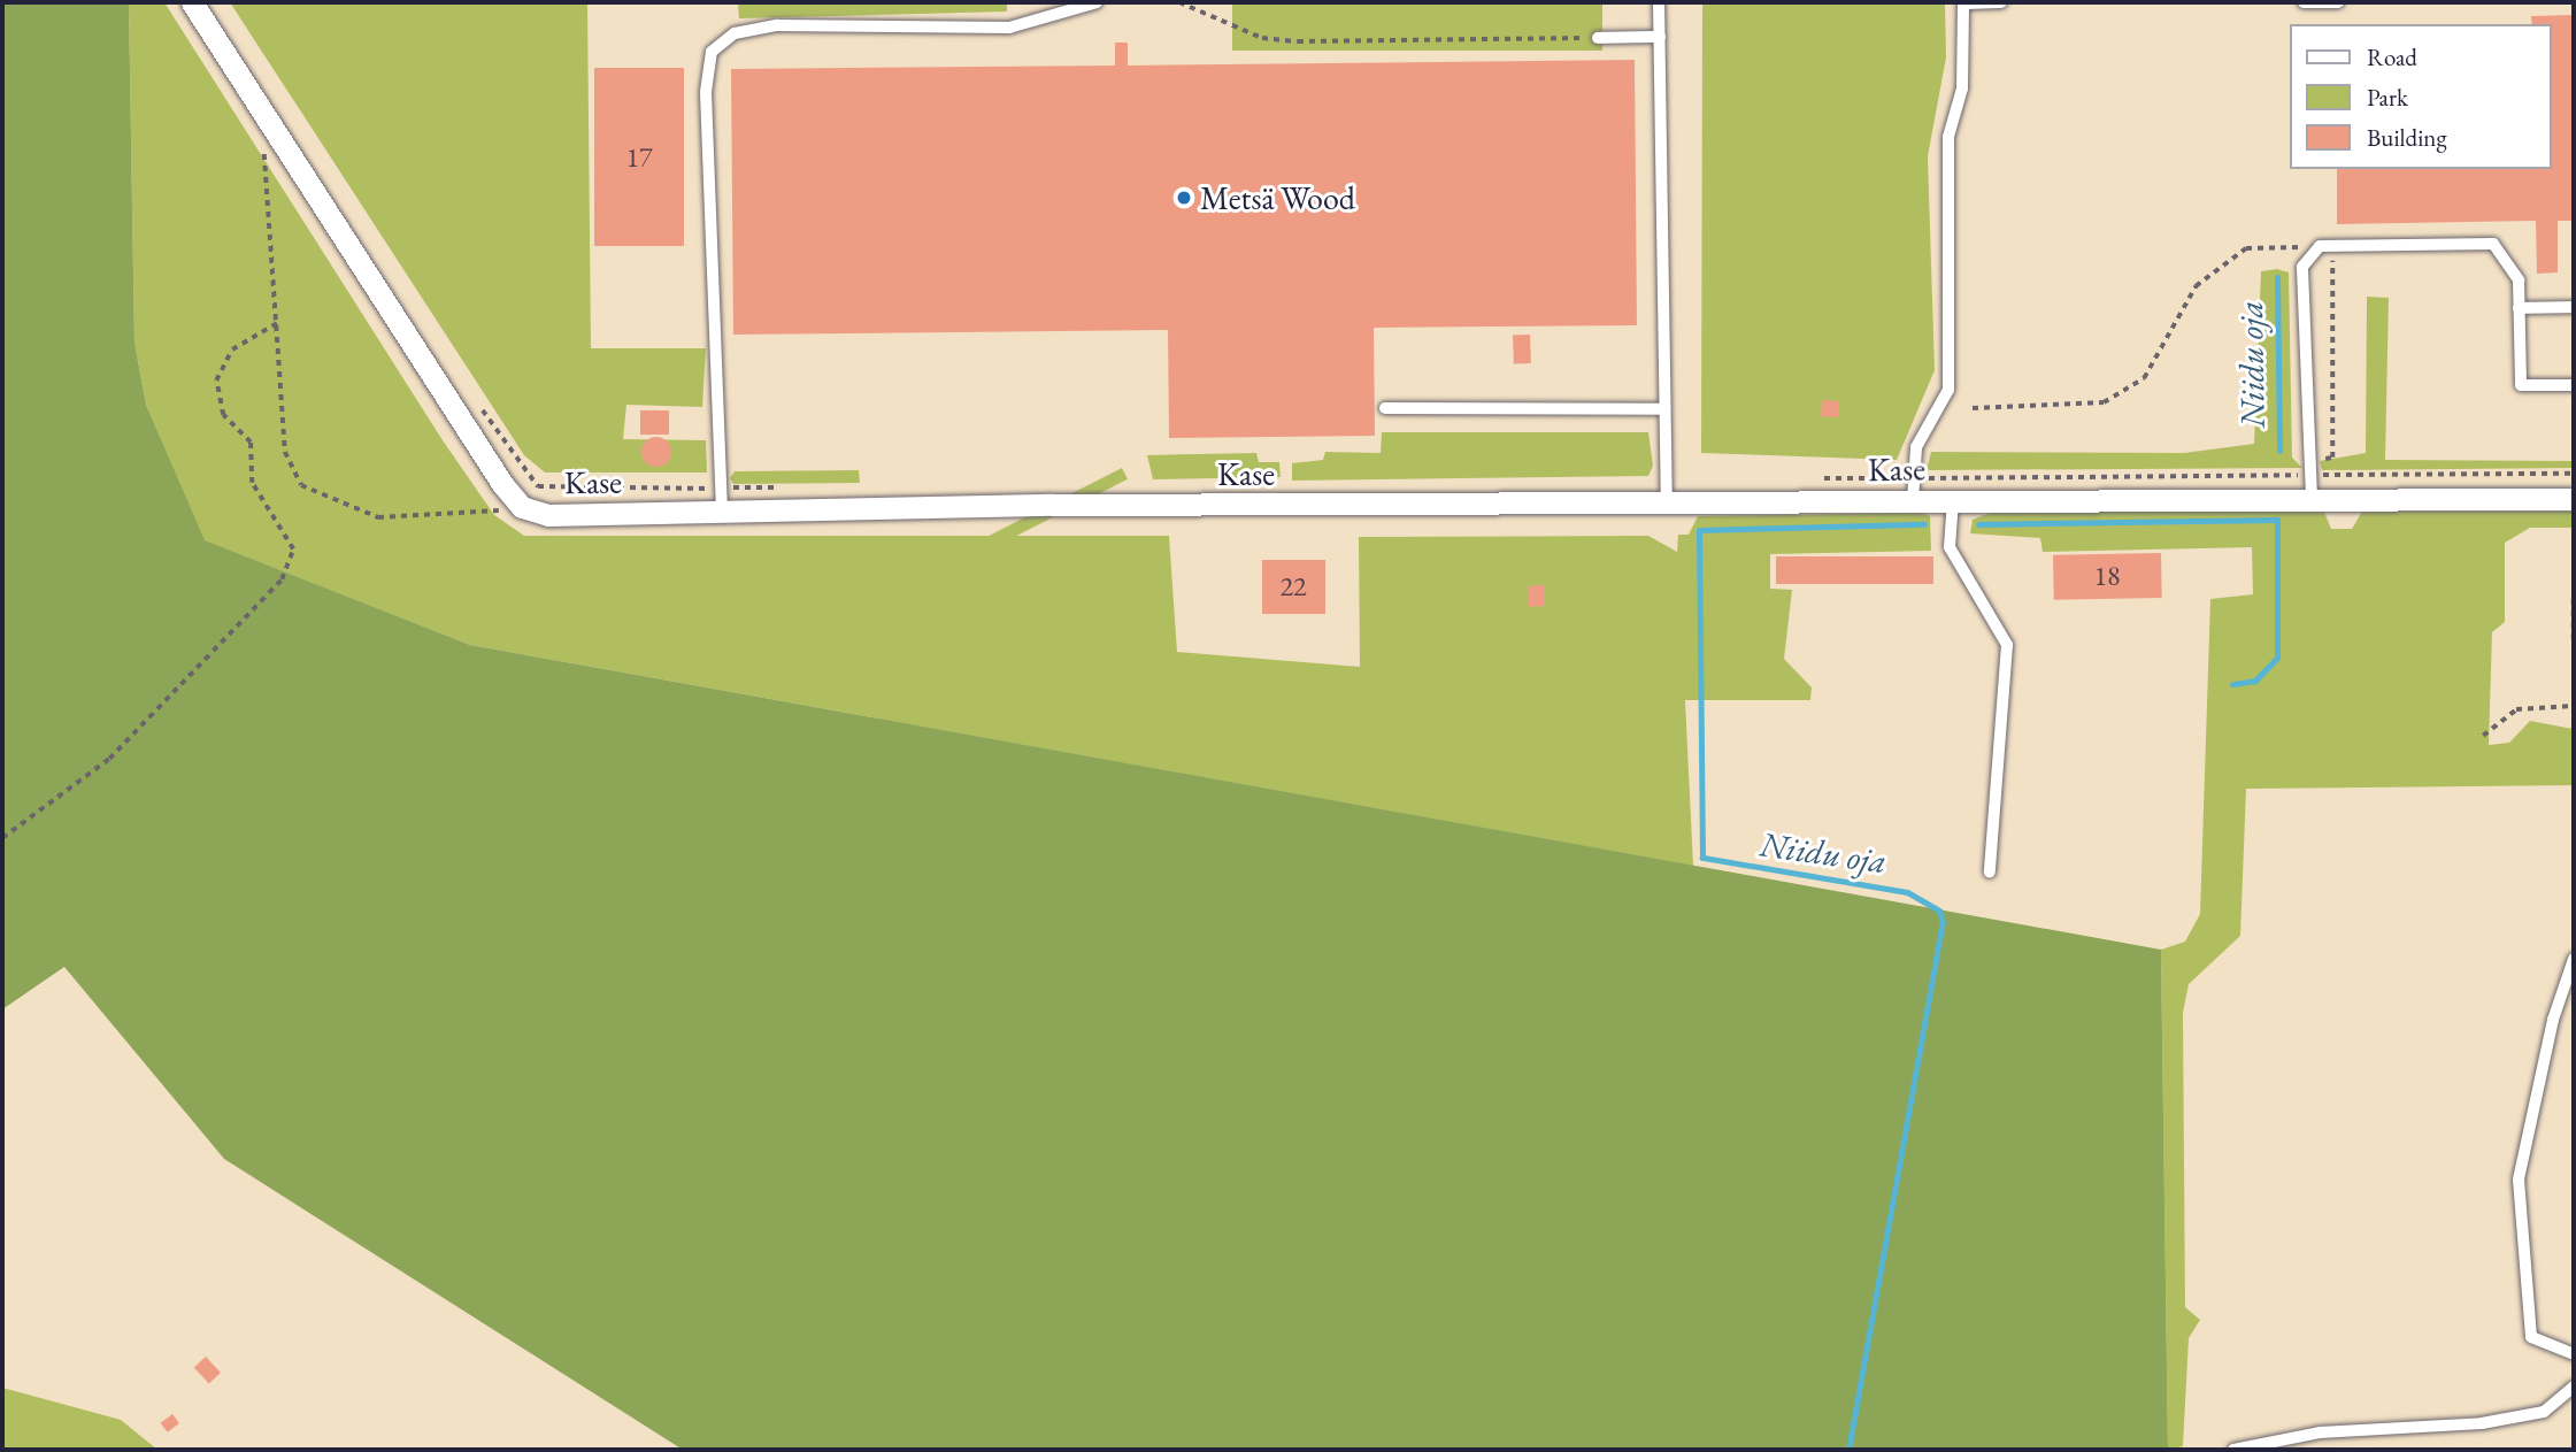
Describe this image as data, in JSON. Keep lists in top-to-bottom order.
{
  "streets": {
    "street": ["Kase"]
  },
  "water": ["Niidu oja"],
  "places": ["Metsä Wood"],
  "house_numbers": ["17", "18", "22"],
  "legend": ["Road", "Park", "Building"]
}
